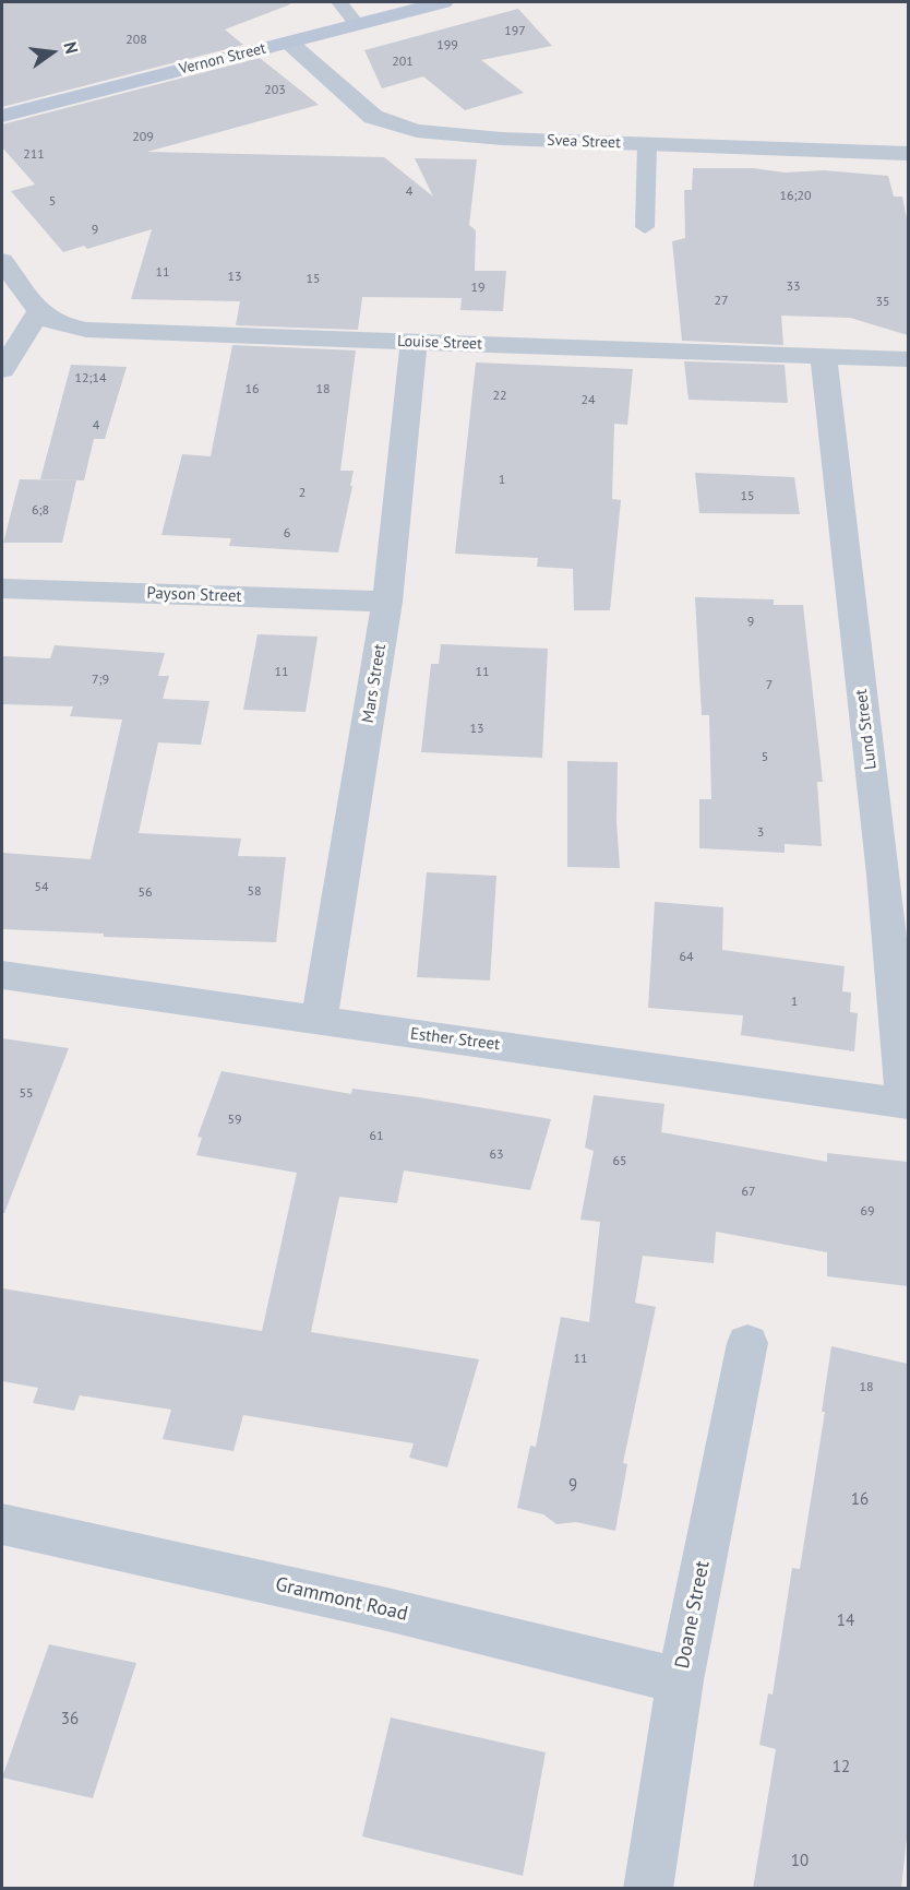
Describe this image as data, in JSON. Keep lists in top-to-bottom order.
{
  "streets": {
    "street": [
      "Vernon Street",
      "Svea Street",
      "Louise Street",
      "Payson Street",
      "Mars Street",
      "Lund Street",
      "Esther Street",
      "Grammont Road",
      "Doane Street"
    ]
  },
  "crossings": [
    ["Vernon Street", "Svea Street"],
    ["Louise Street", "Mars Street"],
    ["Louise Street", "Lund Street"],
    ["Payson Street", "Mars Street"],
    ["Mars Street", "Esther Street"],
    ["Lund Street", "Esther Street"],
    ["Grammont Road", "Doane Street"]
  ],
  "house_numbers": [
    "197",
    "208",
    "199",
    "201",
    "203",
    "209",
    "211",
    "4",
    "16;20",
    "5",
    "9",
    "11",
    "13",
    "15",
    "33",
    "19",
    "27",
    "35",
    "12;14",
    "16",
    "18",
    "22",
    "24",
    "4",
    "1",
    "2",
    "15",
    "6;8",
    "6",
    "9",
    "11",
    "11",
    "7;9",
    "7",
    "13",
    "5",
    "3",
    "54",
    "58",
    "56",
    "64",
    "1",
    "55",
    "59",
    "61",
    "63",
    "65",
    "67",
    "69",
    "11",
    "18",
    "9",
    "16",
    "14",
    "36",
    "12",
    "10"
  ],
  "north": "right"
}
